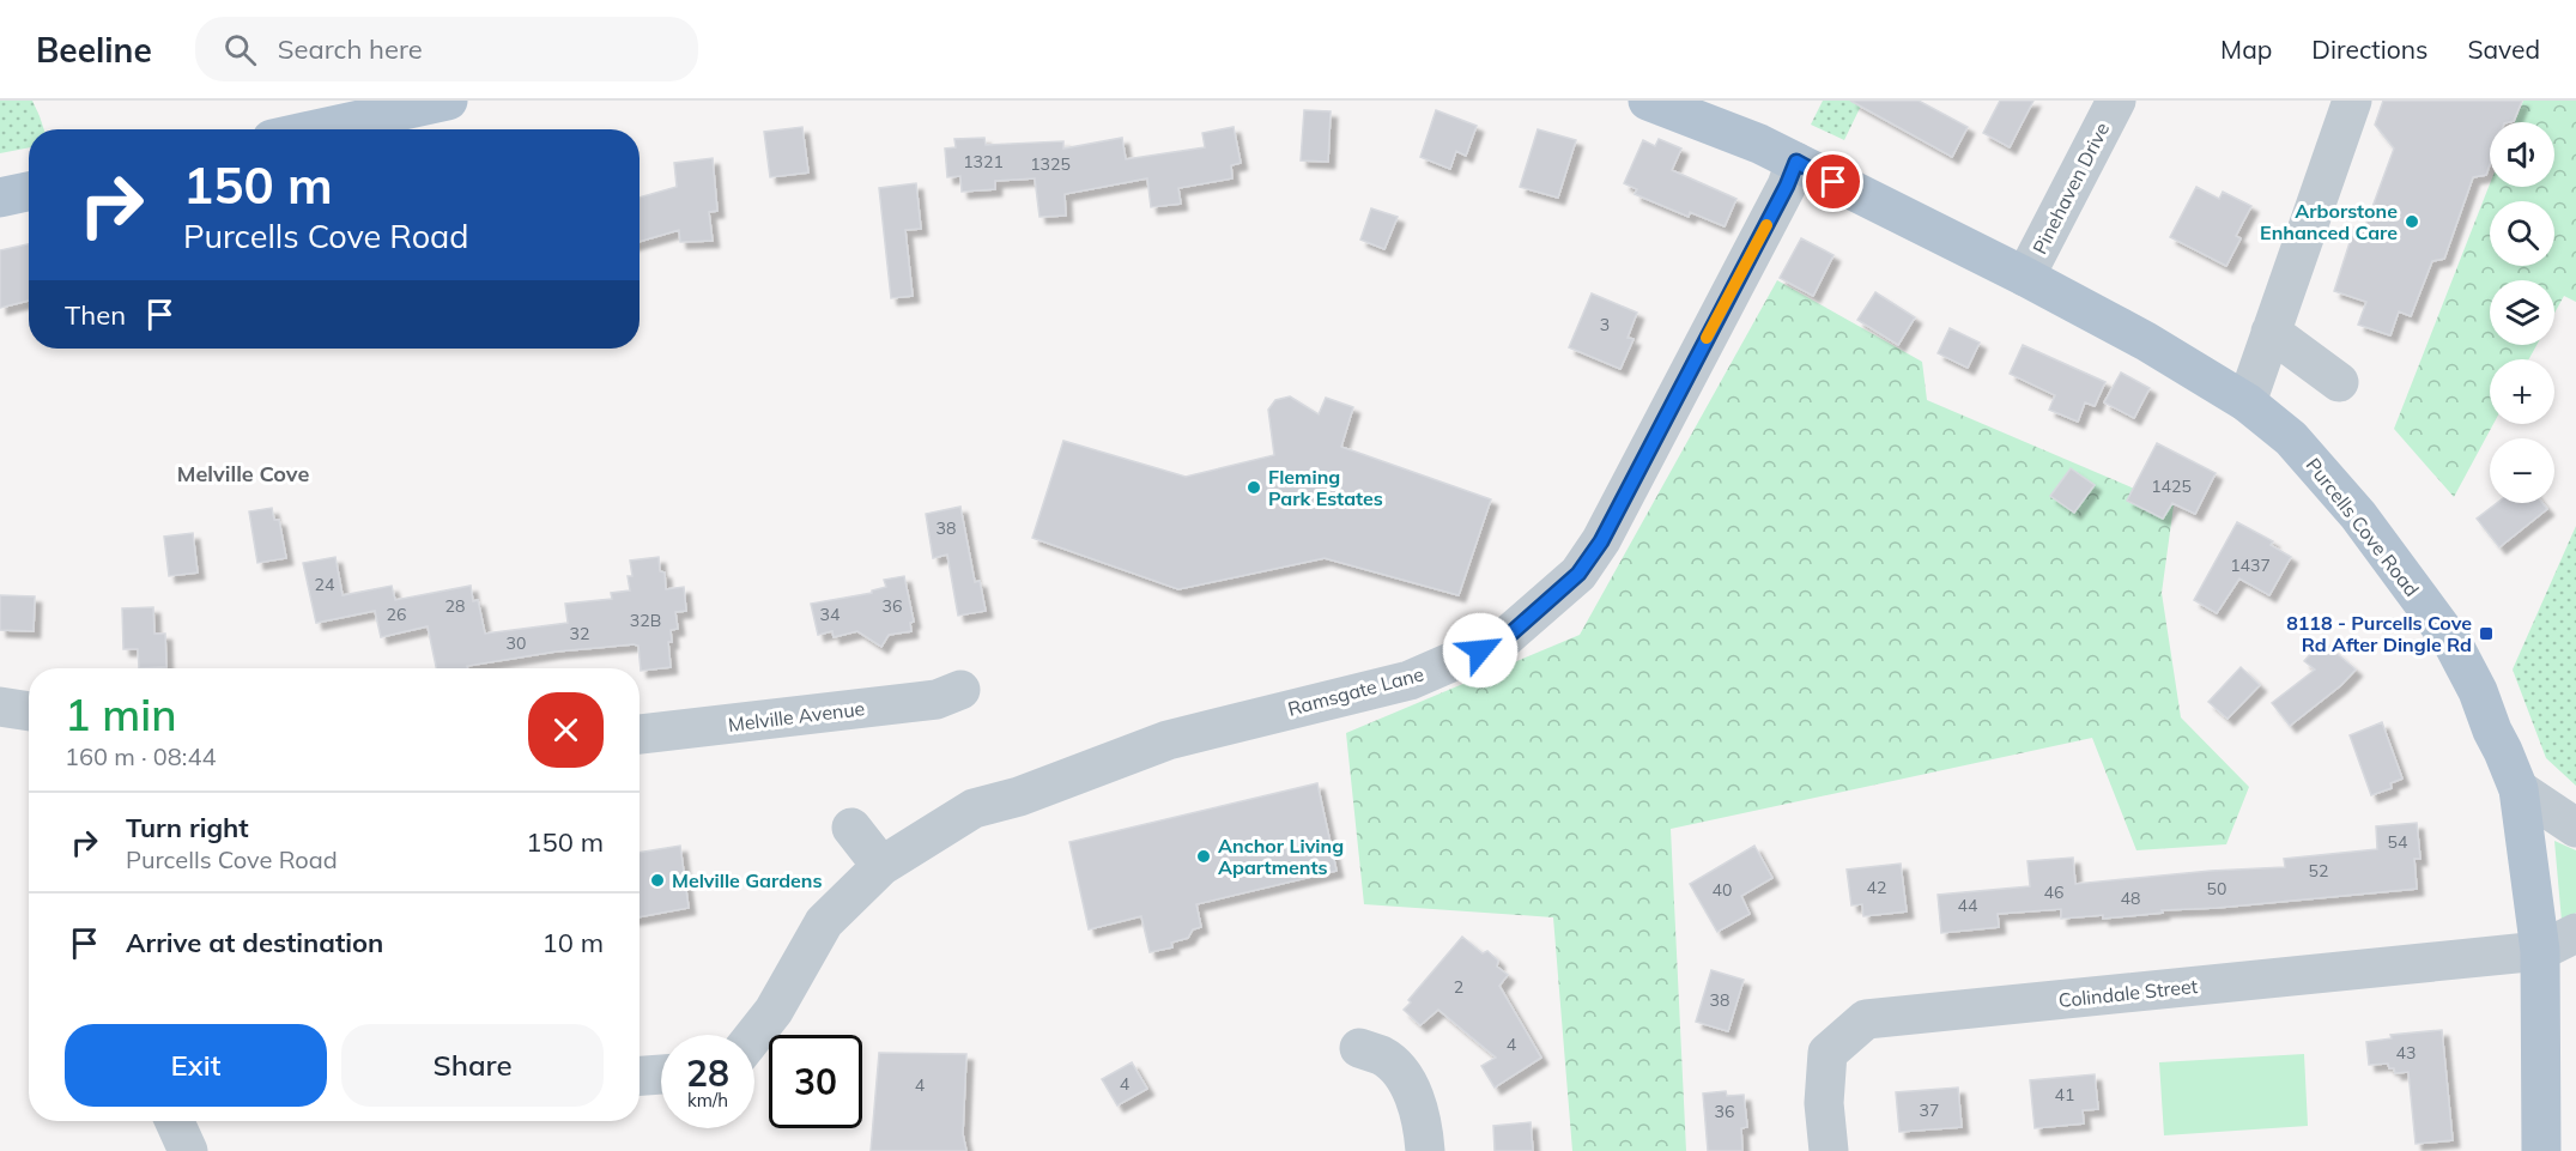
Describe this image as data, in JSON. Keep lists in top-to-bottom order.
{
  "streets": {
    "main road": ["Purcells Cove Road"],
    "street": [
      "Pinehaven Drive",
      "Ramsgate Lane",
      "Melville Avenue",
      "Colindale Street"
    ]
  },
  "crossings": [
    ["Pinehaven Drive", "Purcells Cove Road"],
    ["Purcells Cove Road", "Ramsgate Lane"],
    ["Purcells Cove Road", "Colindale Street"]
  ],
  "districts": ["Melville Cove"],
  "places": {
    "other": [
      "Arborstone Enhanced Care",
      "Fleming Park Estates",
      "Anchor Living Apartments",
      "Melville Gardens"
    ],
    "transit": ["8118 - Purcells Cove Rd After Dingle Rd"]
  },
  "house_numbers": [
    "1321",
    "1325",
    "3",
    "1425",
    "38",
    "1437",
    "24",
    "28",
    "36",
    "26",
    "34",
    "32B",
    "32",
    "30",
    "54",
    "52",
    "42",
    "50",
    "40",
    "46",
    "48",
    "44",
    "2",
    "38",
    "4",
    "43",
    "4",
    "4",
    "41",
    "37",
    "36"
  ],
  "page": {
    "header": "Beeline",
    "search": "Search here",
    "nav": ["Map", "Directions", "Saved"],
    "map_buttons": ["+", "−"],
    "turn": ["150 m", "Purcells Cove Road"],
    "then": "Then",
    "heading": ["1 min", "160 m · 08:44"],
    "list": [
      {
        "name": "Turn right",
        "note": "Purcells Cove Road",
        "value": "150 m"
      },
      {
        "name": "Arrive at destination",
        "value": "10 m"
      }
    ],
    "buttons": ["Exit", "Share"],
    "speed": "28 km/h",
    "limit": "30"
  }
}
